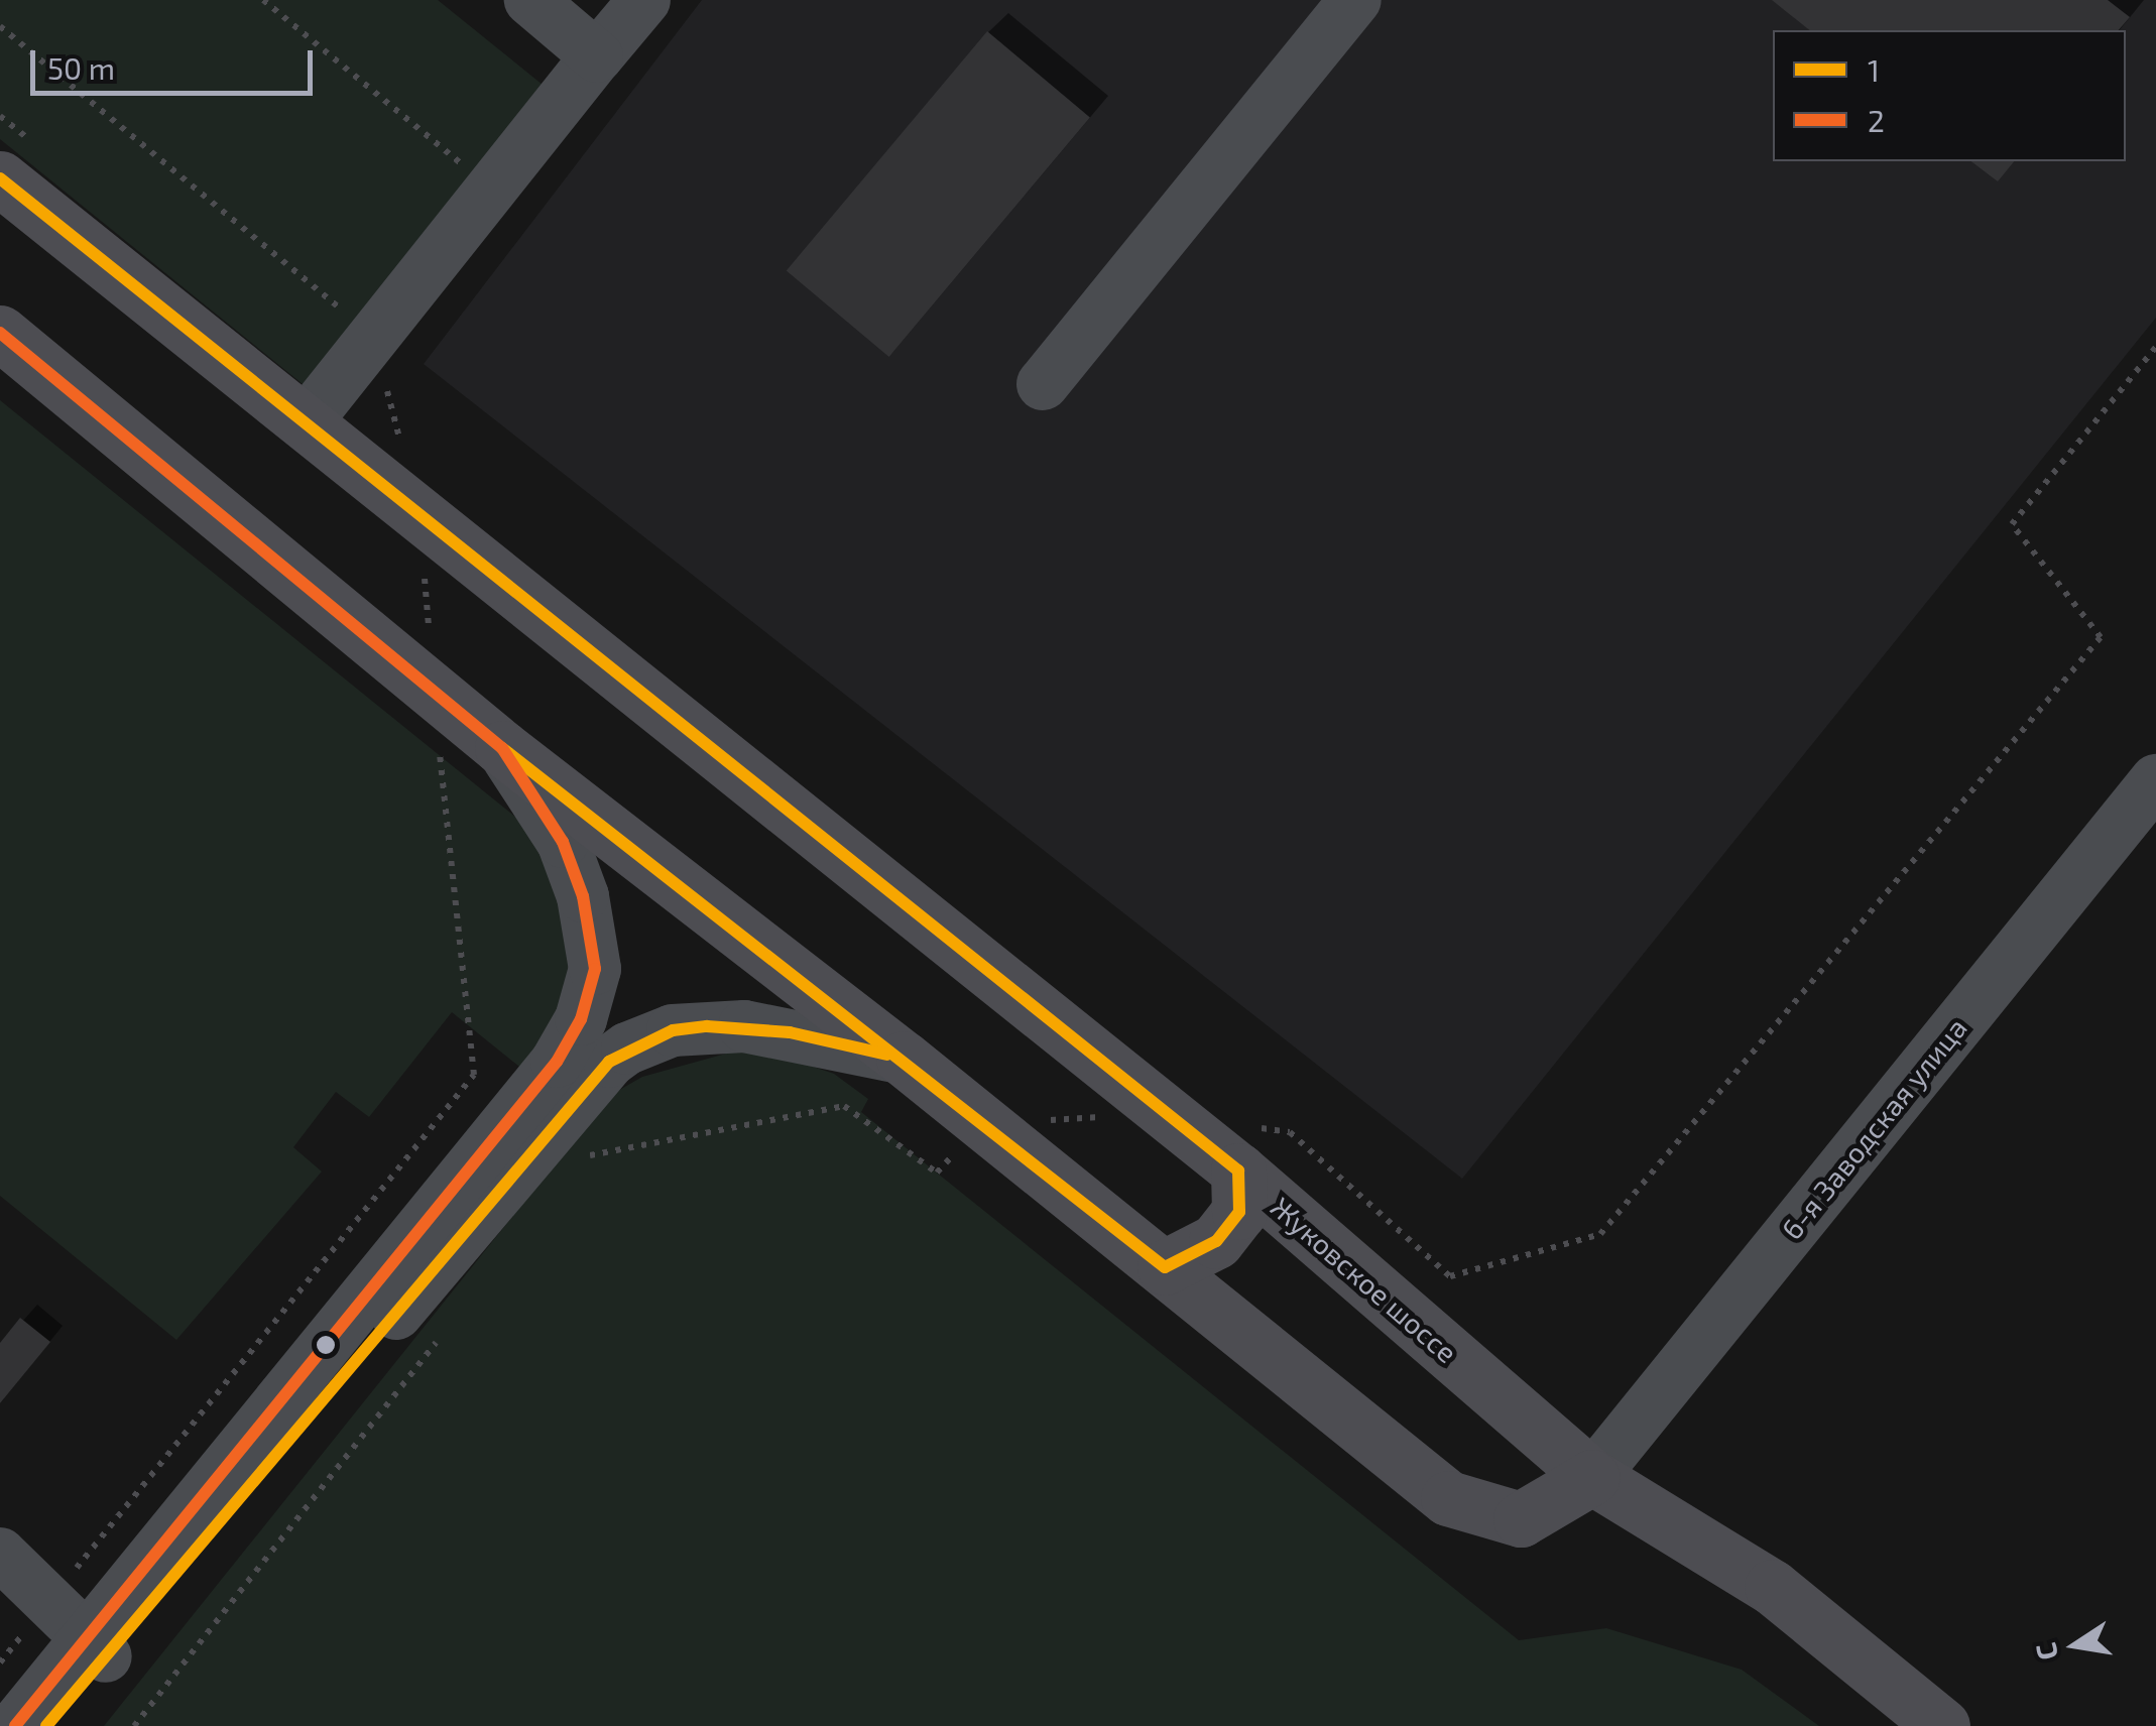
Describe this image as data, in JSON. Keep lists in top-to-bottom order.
{
  "streets": {
    "main road": ["Жуковское шоссе"],
    "street": ["6-я Заводская улица"]
  },
  "crossings": [
    ["6-я Заводская улица", "Жуковское шоссе"]
  ],
  "lines": ["transit line 1", "transit line 2"],
  "legend": ["1", "2"],
  "scale_bar": "50 m",
  "north": "left"
}
